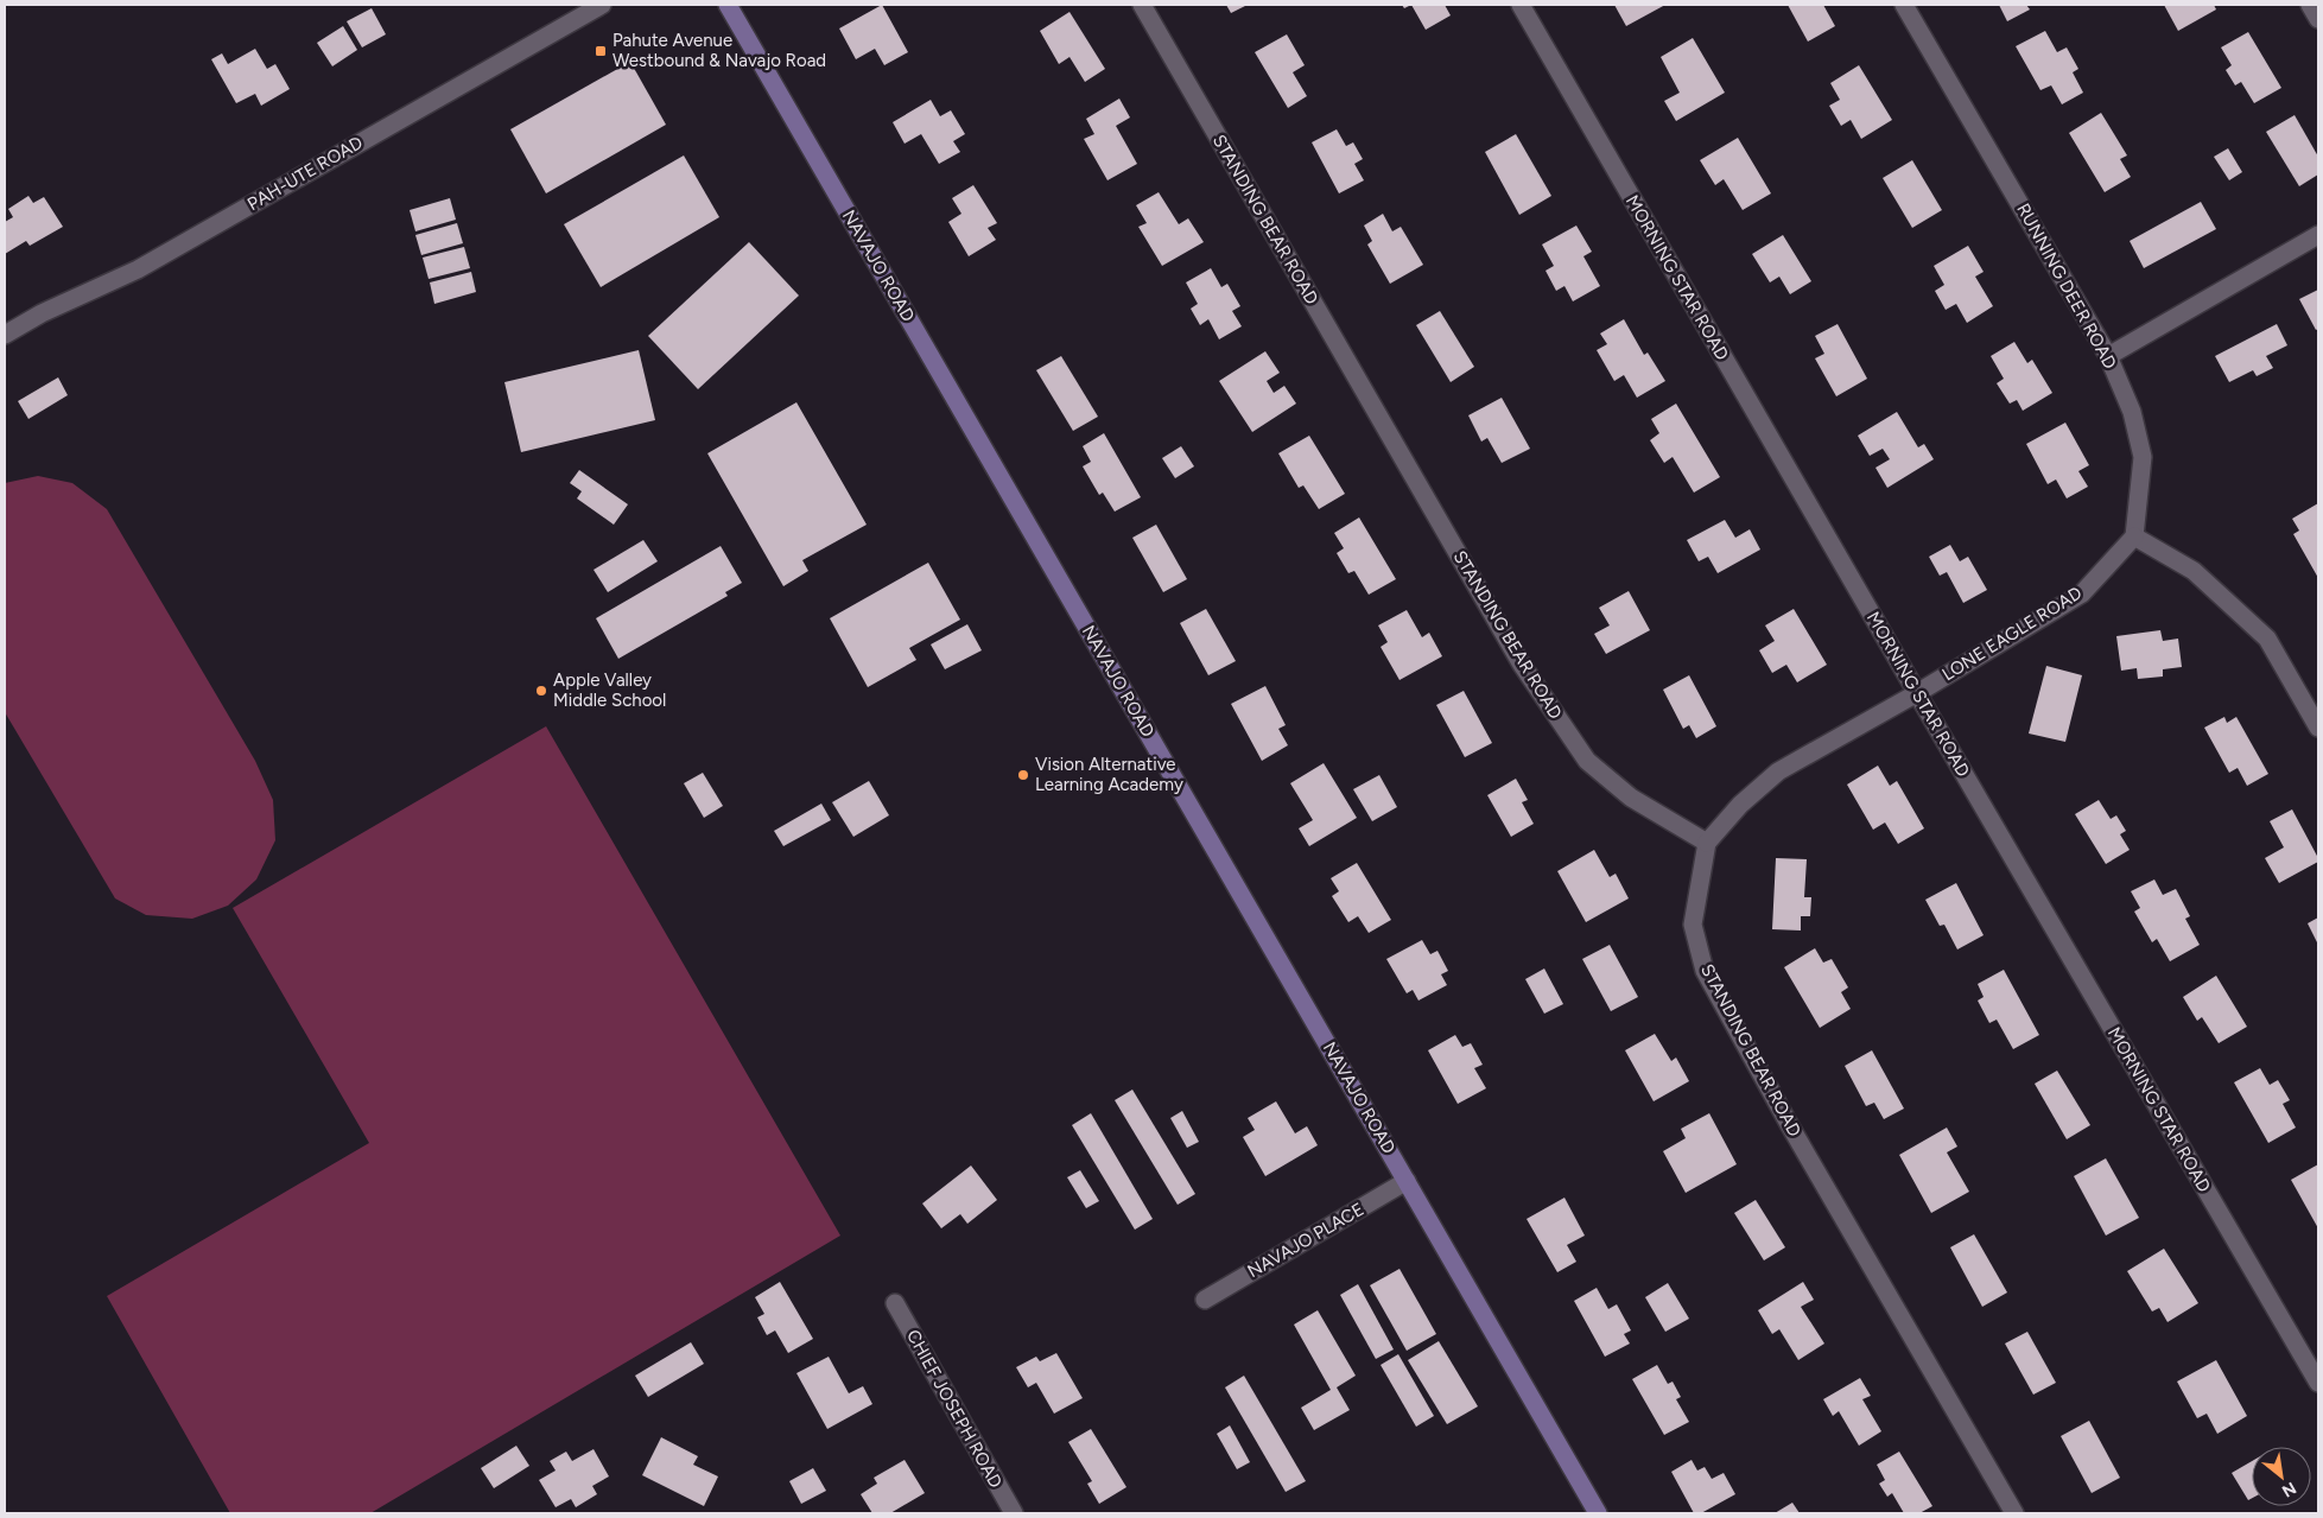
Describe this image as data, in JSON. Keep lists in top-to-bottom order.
{
  "streets": {
    "main road": ["NAVAJO ROAD"],
    "street": [
      "PAH-UTE ROAD",
      "STANDING BEAR ROAD",
      "MORNING STAR ROAD",
      "RUNNING DEER ROAD",
      "LONE EAGLE ROAD",
      "NAVAJO PLACE",
      "CHIEF JOSEPH ROAD"
    ]
  },
  "crossings": [
    ["STANDING BEAR ROAD", "LONE EAGLE ROAD"],
    ["NAVAJO ROAD", "NAVAJO PLACE"],
    ["MORNING STAR ROAD", "LONE EAGLE ROAD"],
    ["RUNNING DEER ROAD", "LONE EAGLE ROAD"]
  ],
  "places": {
    "transit": ["Pahute Avenue Westbound & Navajo Road"],
    "other": ["Apple Valley Middle School", "Vision Alternative Learning Academy"]
  },
  "north": "bottom right"
}
